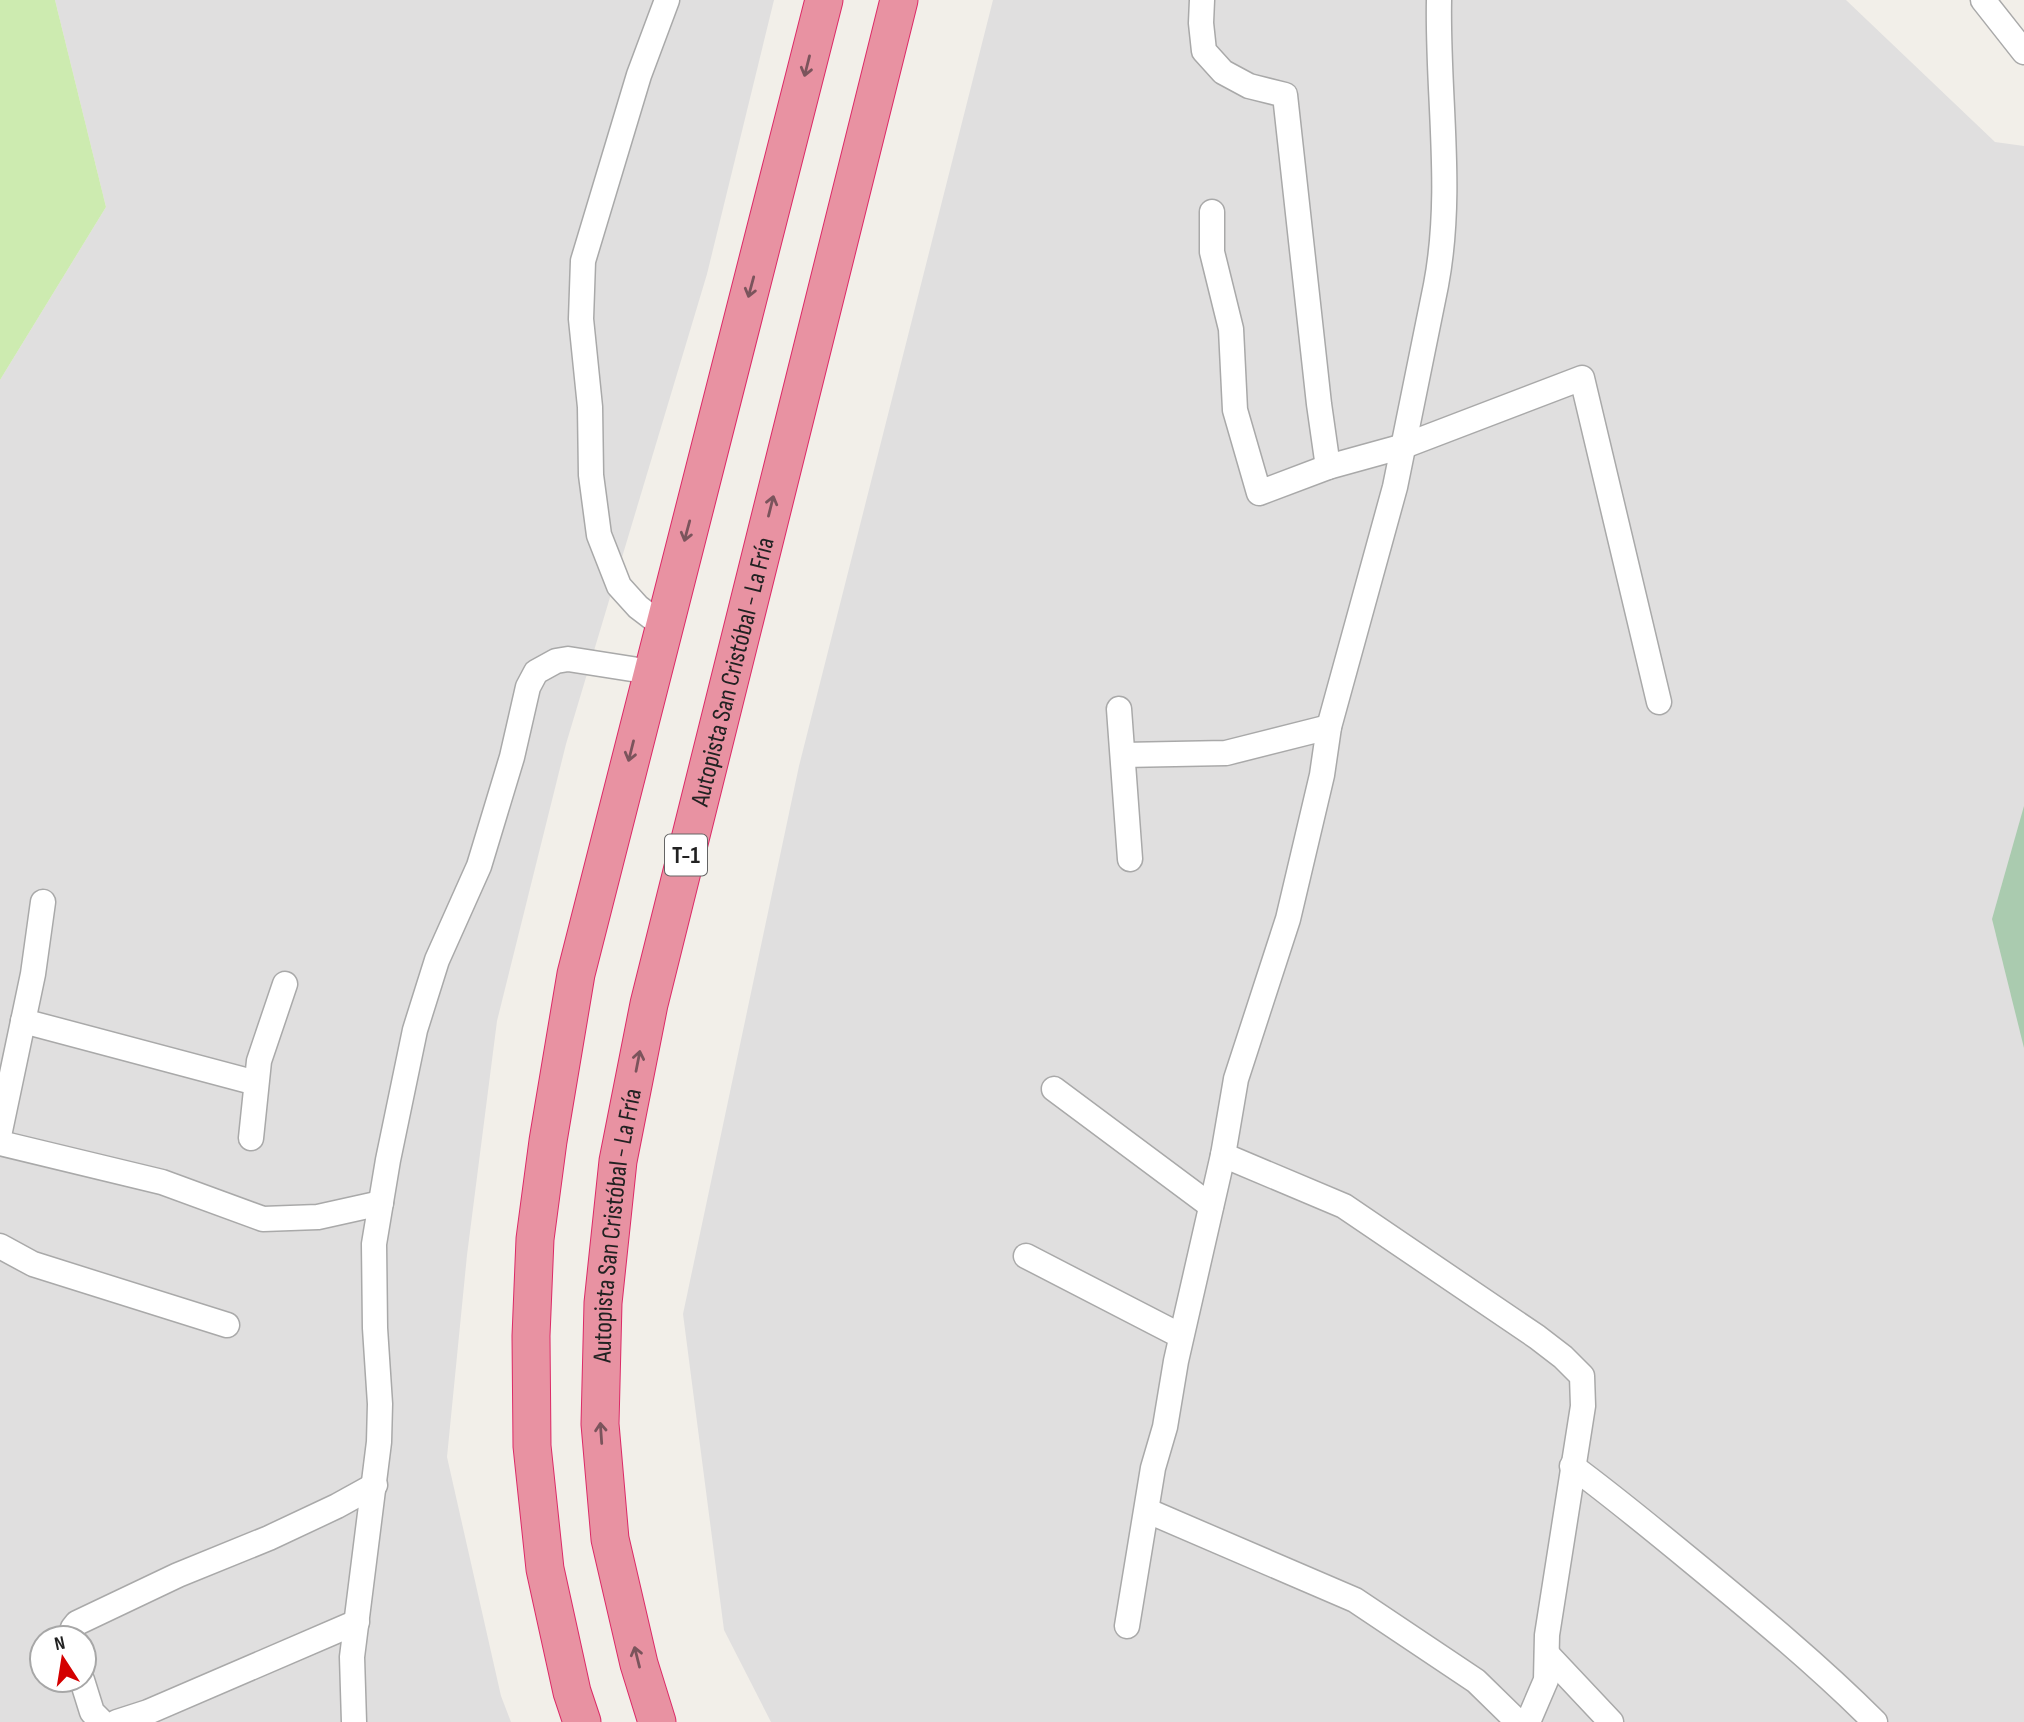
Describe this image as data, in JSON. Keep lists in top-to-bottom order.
{
  "streets": {
    "highway": ["Autopista San Cristóbal - La Fría", "T-1"]
  },
  "north": "top"
}
